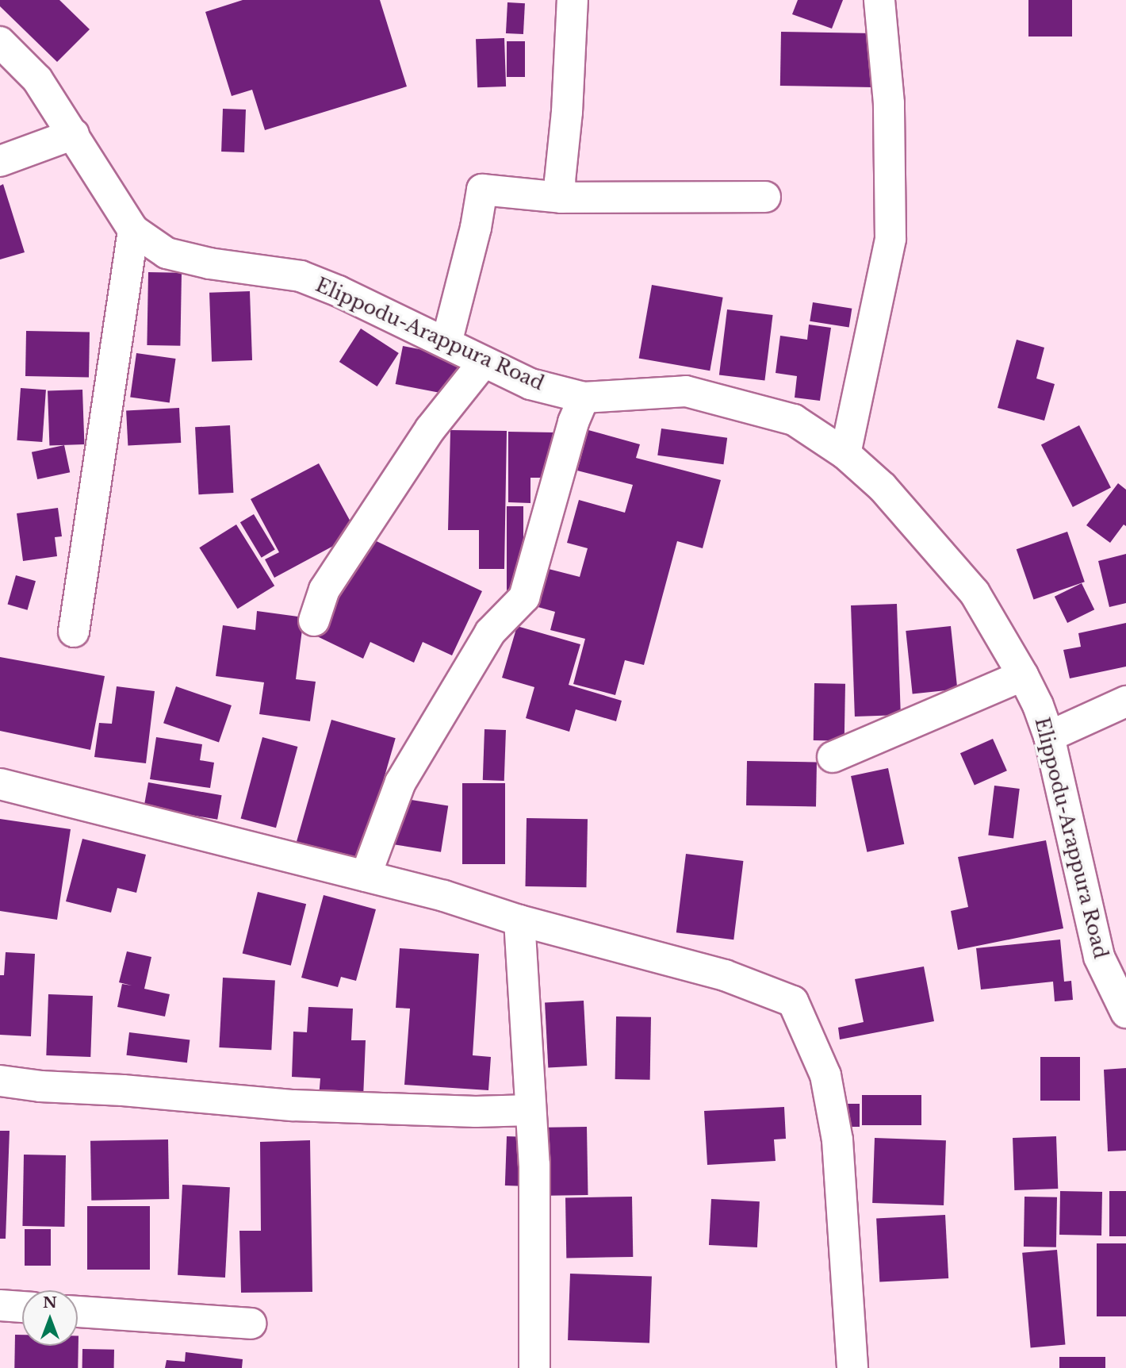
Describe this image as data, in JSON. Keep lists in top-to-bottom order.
{
  "streets": {
    "street": ["Elippodu-Arappura Road"]
  },
  "north": "top"
}
